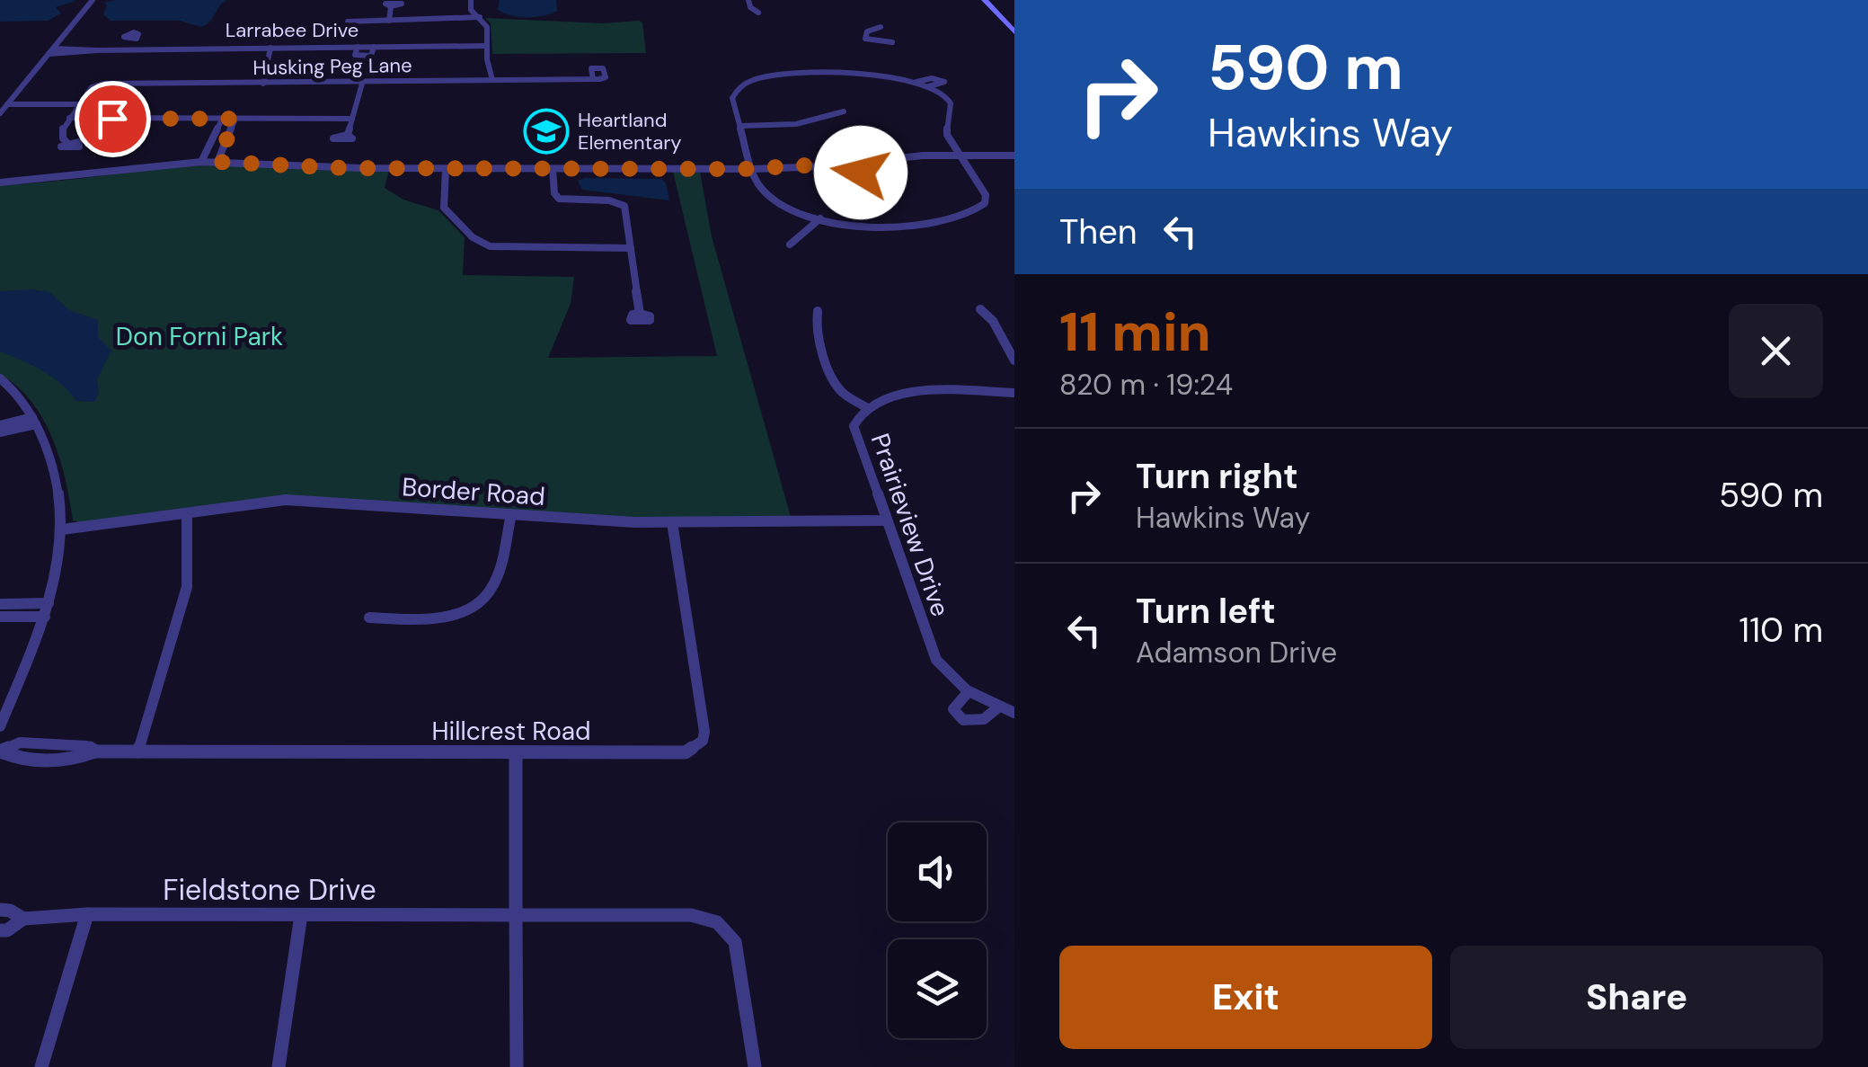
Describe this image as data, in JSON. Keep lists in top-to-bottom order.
{
  "streets": {
    "street": [
      "Larrabee Drive",
      "Husking Peg Lane",
      "Border Road",
      "Prairieview Drive",
      "Hillcrest Road",
      "Fieldstone Drive"
    ]
  },
  "crossings": [
    ["Border Road", "Prairieview Drive"],
    ["Border Road", "Hillcrest Road"]
  ],
  "parks": ["Don Forni Park"],
  "places": {
    "school or university": ["Heartland Elementary"]
  },
  "page": {
    "turn": ["590 m", "Hawkins Way"],
    "then": "Then",
    "heading": ["11 min", "820 m · 19:24"],
    "list": [
      {
        "name": "Turn right",
        "note": "Hawkins Way",
        "value": "590 m"
      },
      {
        "name": "Turn left",
        "note": "Adamson Drive",
        "value": "110 m"
      }
    ],
    "buttons": ["Exit", "Share"]
  }
}
